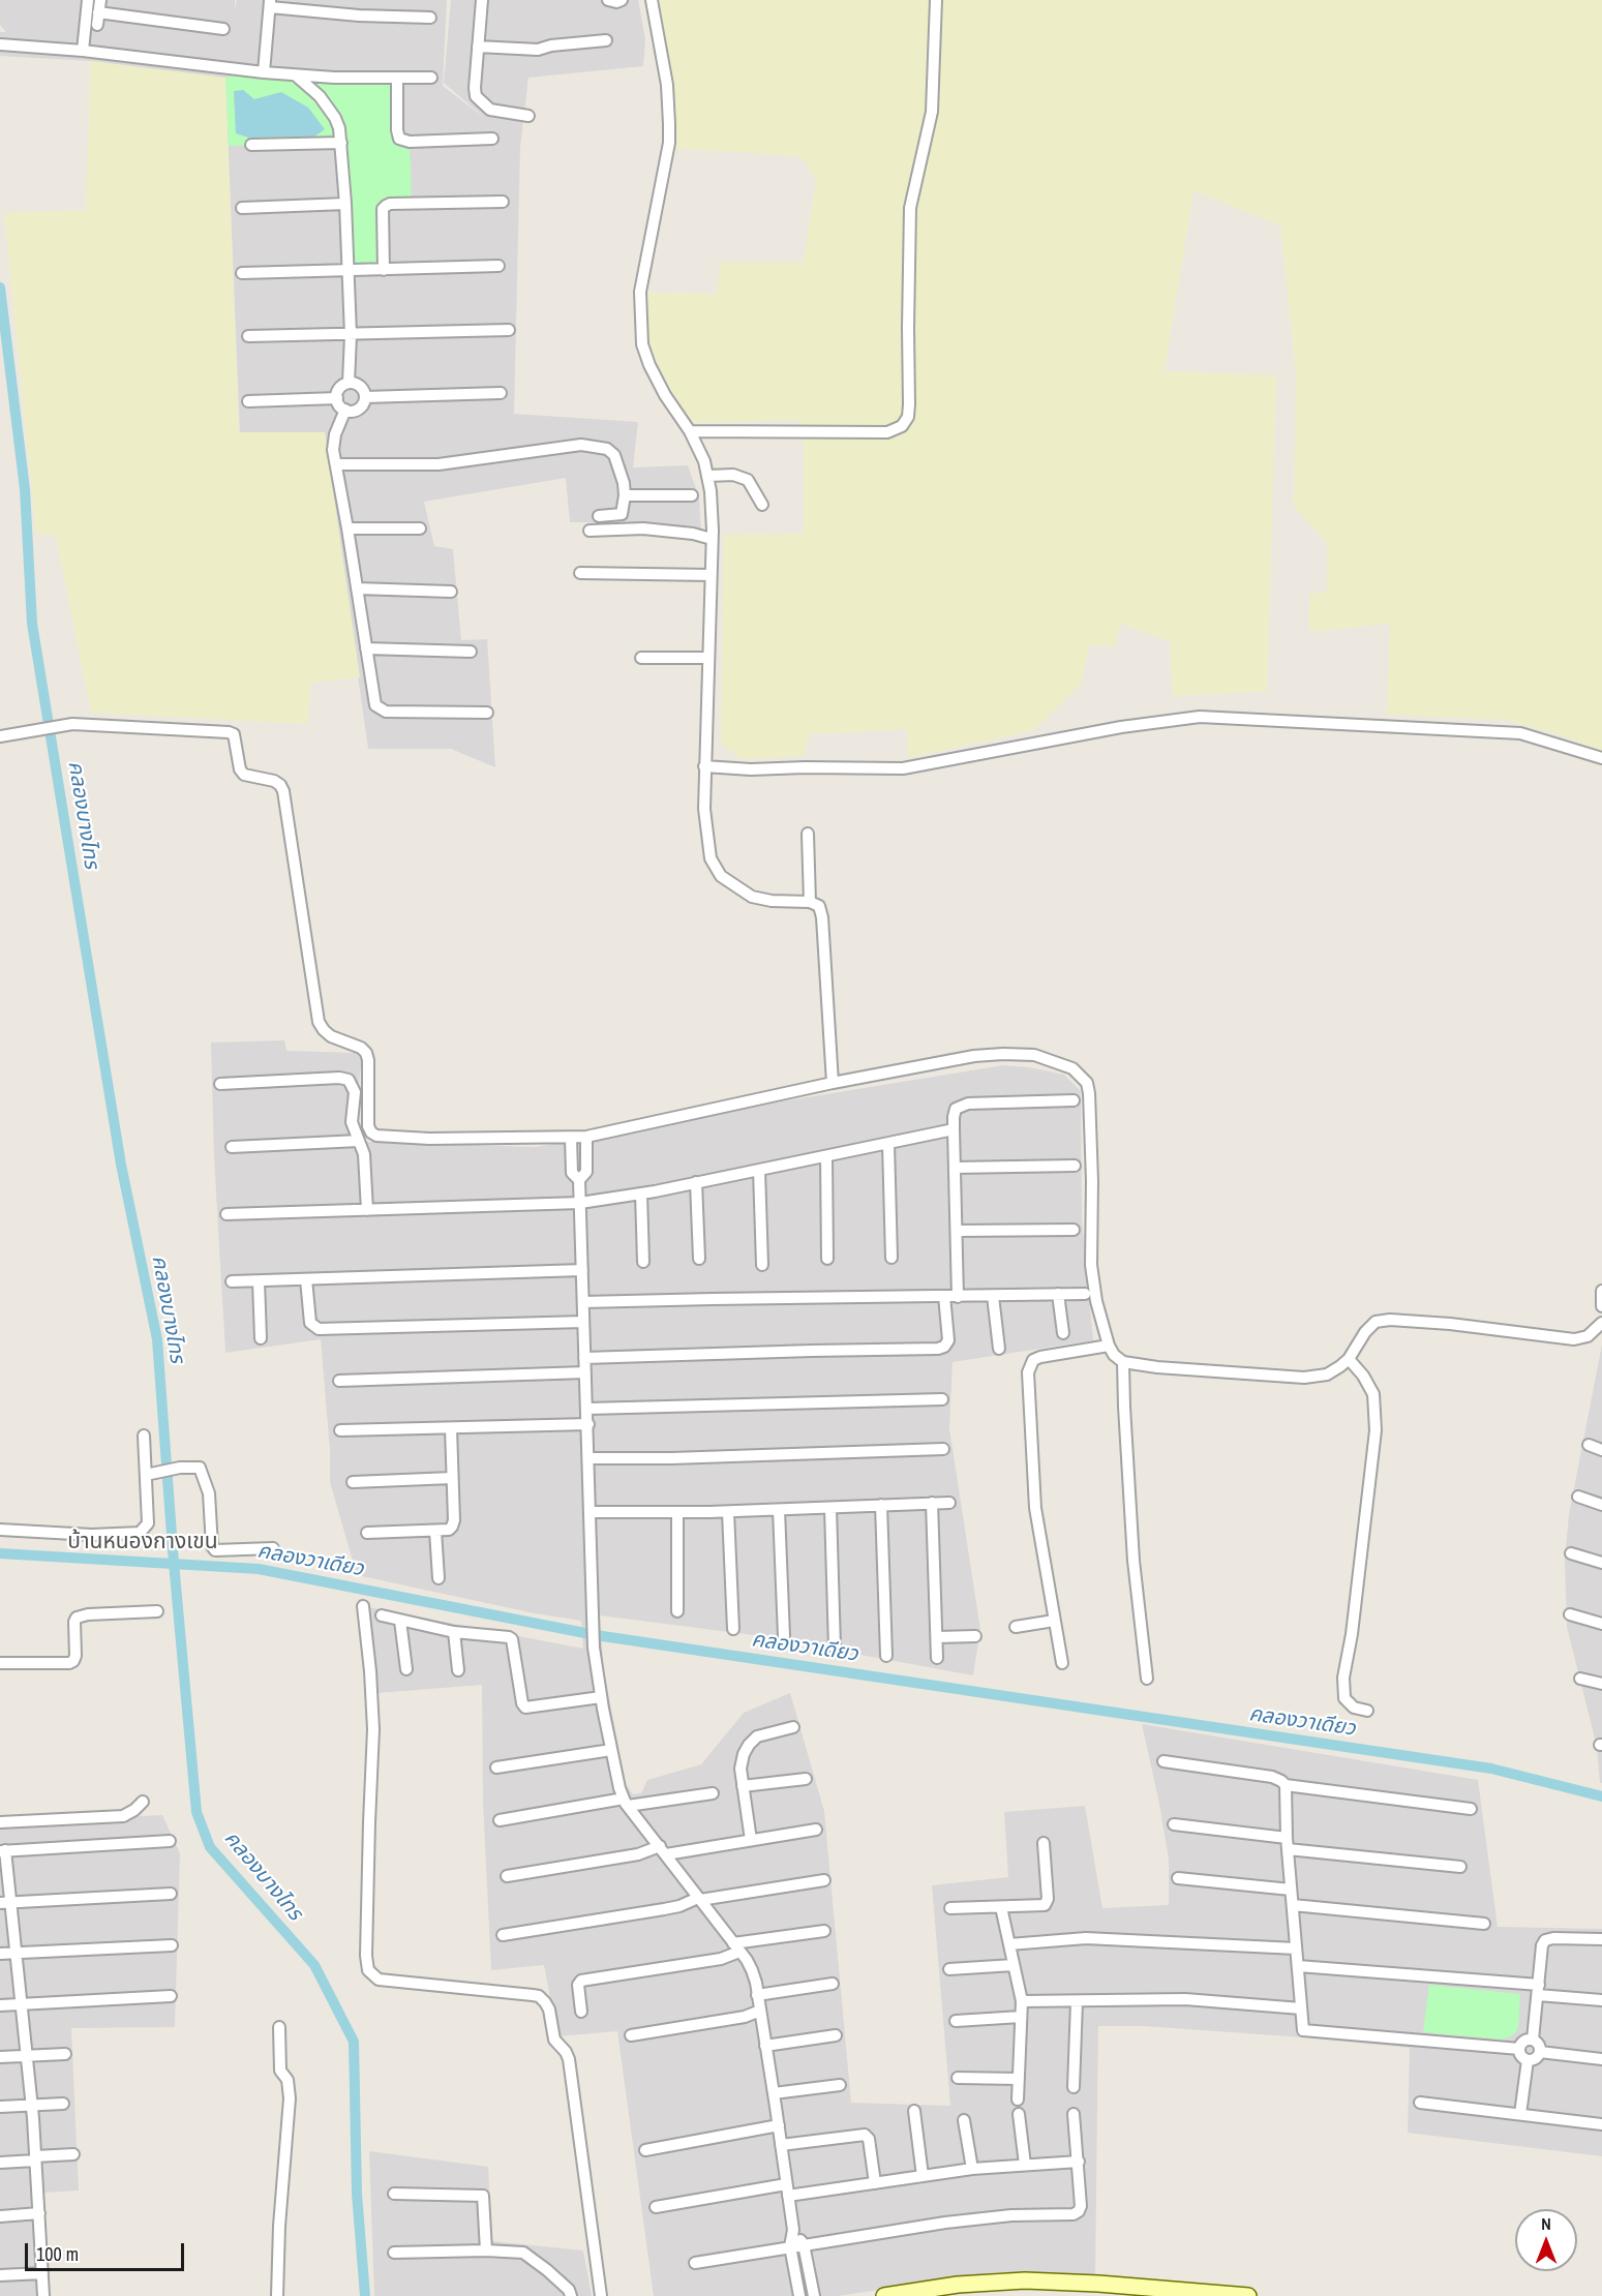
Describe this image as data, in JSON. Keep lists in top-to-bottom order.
{
  "districts": ["บ้านหนองกางเขน"],
  "water": ["คลองบางไทร", "คลองวาเดียว"],
  "scale_bar": "100 m",
  "north": "top"
}
